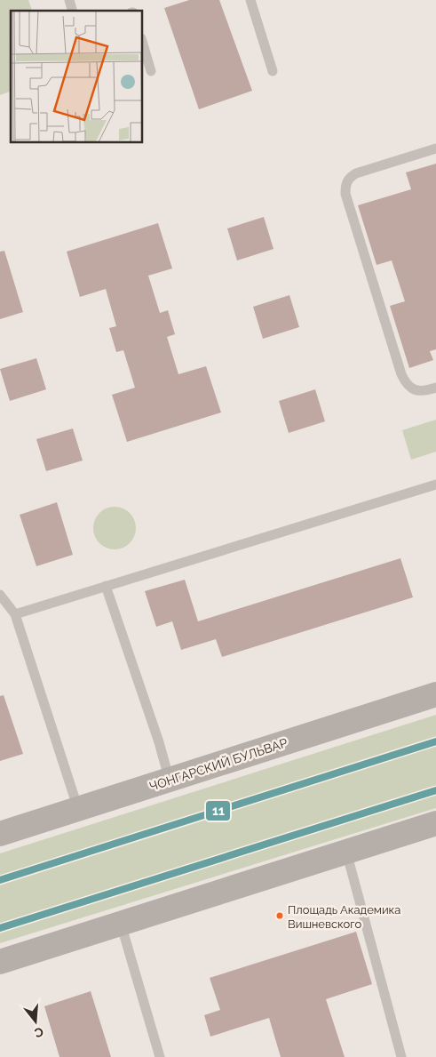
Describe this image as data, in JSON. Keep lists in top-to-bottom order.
{
  "streets": {
    "main road": ["ЧОНГАРСКИЙ БУЛЬВАР"]
  },
  "places": ["Площадь Академика Вишневского"],
  "lines": ["transit line 11"],
  "north": "bottom"
}
